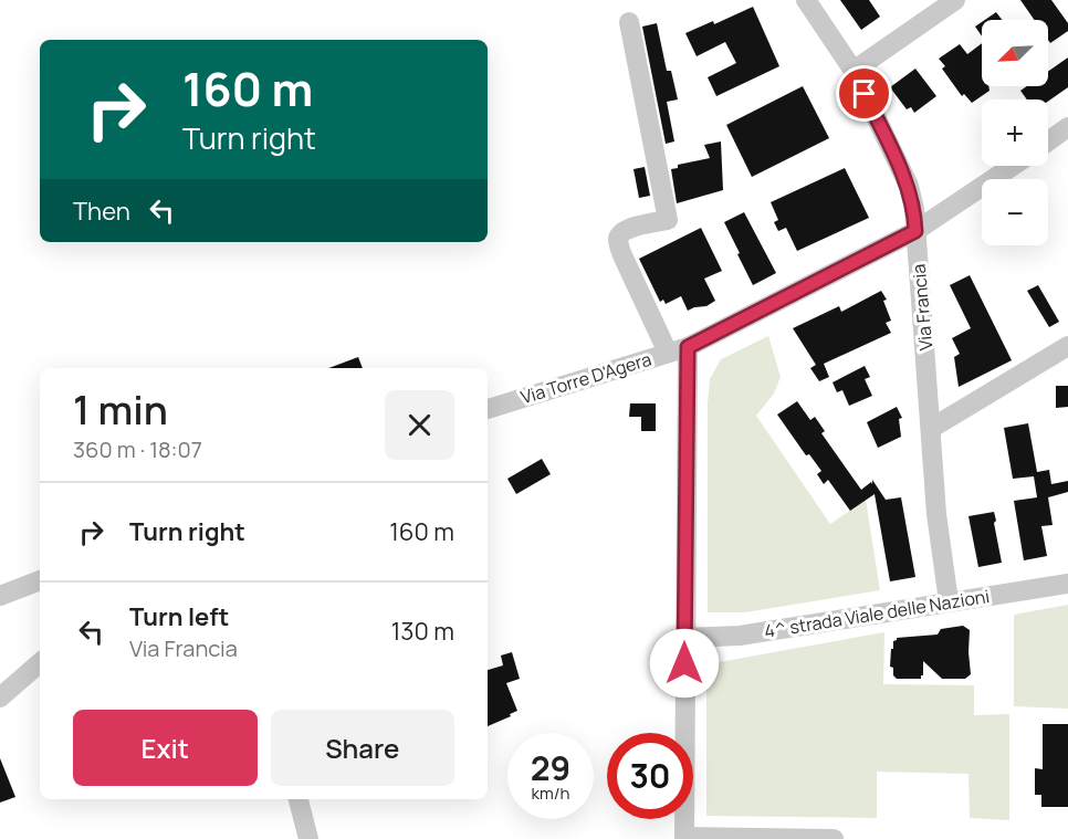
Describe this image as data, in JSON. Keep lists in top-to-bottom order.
{
  "streets": {
    "street": ["Via Francia", "Via Torre D'Agera", "4^ strada Viale delle Nazioni"]
  },
  "crossings": [
    ["Via Francia", "Via Torre D'Agera"],
    ["Via Francia", "4^ strada Viale delle Nazioni"]
  ],
  "north": "bottom left",
  "page": {
    "map_buttons": ["+", "−"],
    "turn": ["160 m", "Turn right"],
    "then": "Then",
    "heading": ["1 min", "360 m · 18:07"],
    "list": [
      {
        "name": "Turn right",
        "value": "160 m"
      },
      {
        "name": "Turn left",
        "note": "Via Francia",
        "value": "130 m"
      }
    ],
    "buttons": ["Exit", "Share"],
    "speed": "29 km/h",
    "limit": "30"
  }
}
